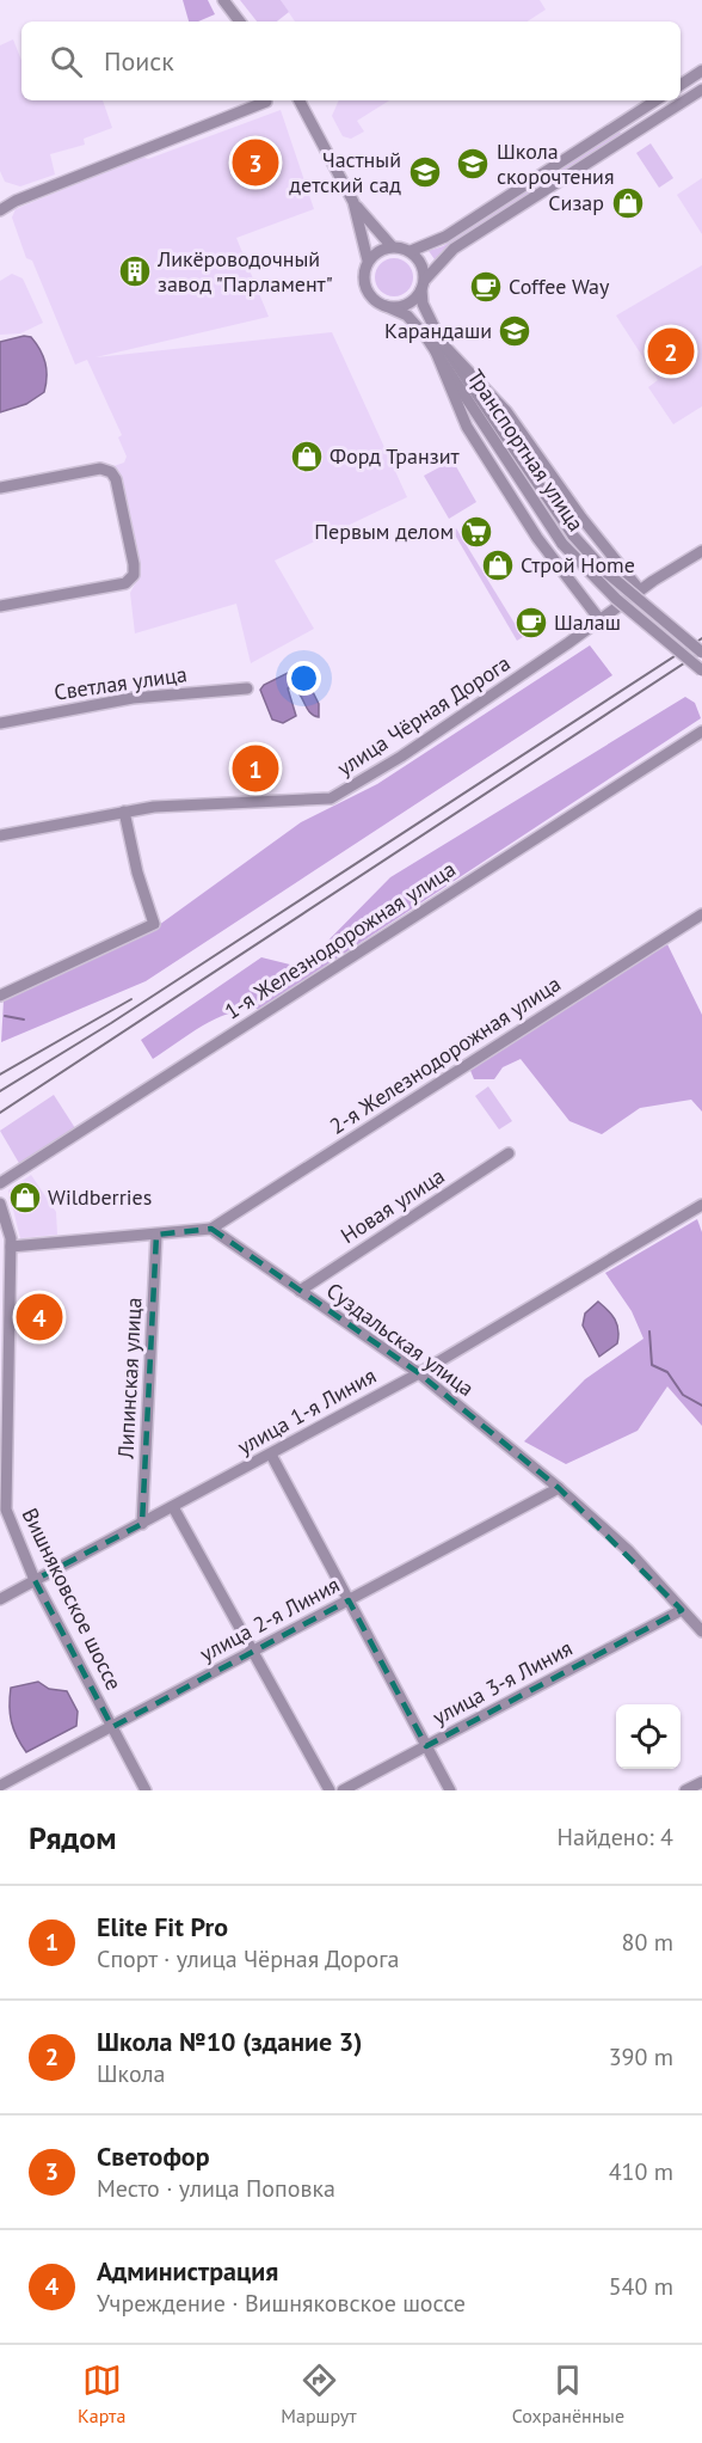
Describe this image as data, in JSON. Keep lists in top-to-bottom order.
{
  "streets": {
    "street": [
      "Транспортная улица",
      "Светлая улица",
      "улица Чёрная Дорога",
      "1-я Железнодорожная улица",
      "2-я Железнодорожная улица",
      "Новая улица",
      "Суздальская улица",
      "Липинская улица",
      "улица 1-я Линия",
      "Вишняковское шоссе",
      "улица 2-я Линия",
      "улица 3-я Линия"
    ]
  },
  "crossings": [
    ["2-я Железнодорожная улица", "Суздальская улица"],
    ["Новая улица", "Суздальская улица"],
    ["Суздальская улица", "улица 1-я Линия"],
    ["Суздальская улица", "улица 2-я Линия"],
    ["Суздальская улица", "улица 3-я Линия"],
    ["Липинская улица", "улица 1-я Линия"],
    ["улица 1-я Линия", "Вишняковское шоссе"],
    ["Вишняковское шоссе", "улица 2-я Линия"]
  ],
  "places": {
    "school or university": ["Школа скорочтения", "Частный детский сад", "Карандаши"],
    "shop": [
      "Сизар",
      "Форд Транзит",
      "Строй Home",
      "Wildberries"
    ],
    "building": ["Ликёроводочный завод \"Парламент\""],
    "cafe": ["Coffee Way", "Шалаш"],
    "supermarket": ["Первым делом"]
  },
  "page": {
    "search": "Поиск",
    "pins": [
      "3",
      "2",
      "1",
      "4"
    ],
    "heading": ["Рядом", "Найдено: 4"],
    "list": [
      {
        "mark": "1",
        "name": "Elite Fit Pro",
        "note": "Спорт · улица Чёрная Дорога",
        "value": "80 m"
      },
      {
        "mark": "2",
        "name": "Школа №10 (здание 3)",
        "note": "Школа",
        "value": "390 m"
      },
      {
        "mark": "3",
        "name": "Светофор",
        "note": "Место · улица Поповка",
        "value": "410 m"
      },
      {
        "mark": "4",
        "name": "Администрация",
        "note": "Учреждение · Вишняковское шоссе",
        "value": "540 m"
      }
    ],
    "nav": ["Карта", "Маршрут", "Сохранённые"]
  }
}
